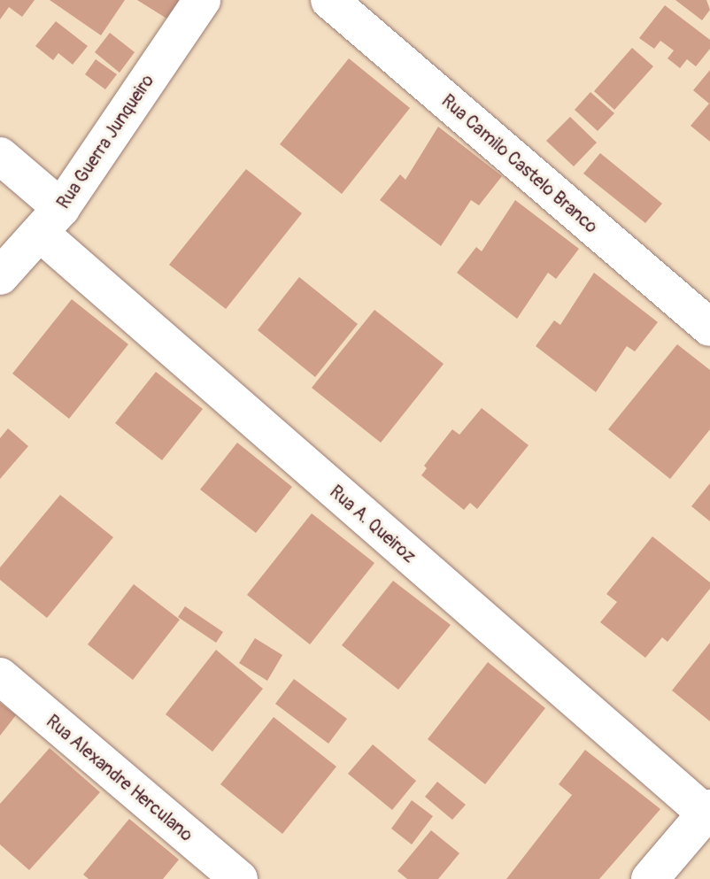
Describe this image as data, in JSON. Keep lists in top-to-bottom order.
{
  "streets": {
    "street": [
      "Rua Guerra Junqueiro",
      "Rua Camilo Castelo Branco",
      "Rua A. Queiroz",
      "Rua Alexandre Herculano"
    ]
  },
  "crossings": [
    ["Rua Guerra Junqueiro", "Rua A. Queiroz"]
  ]
}
